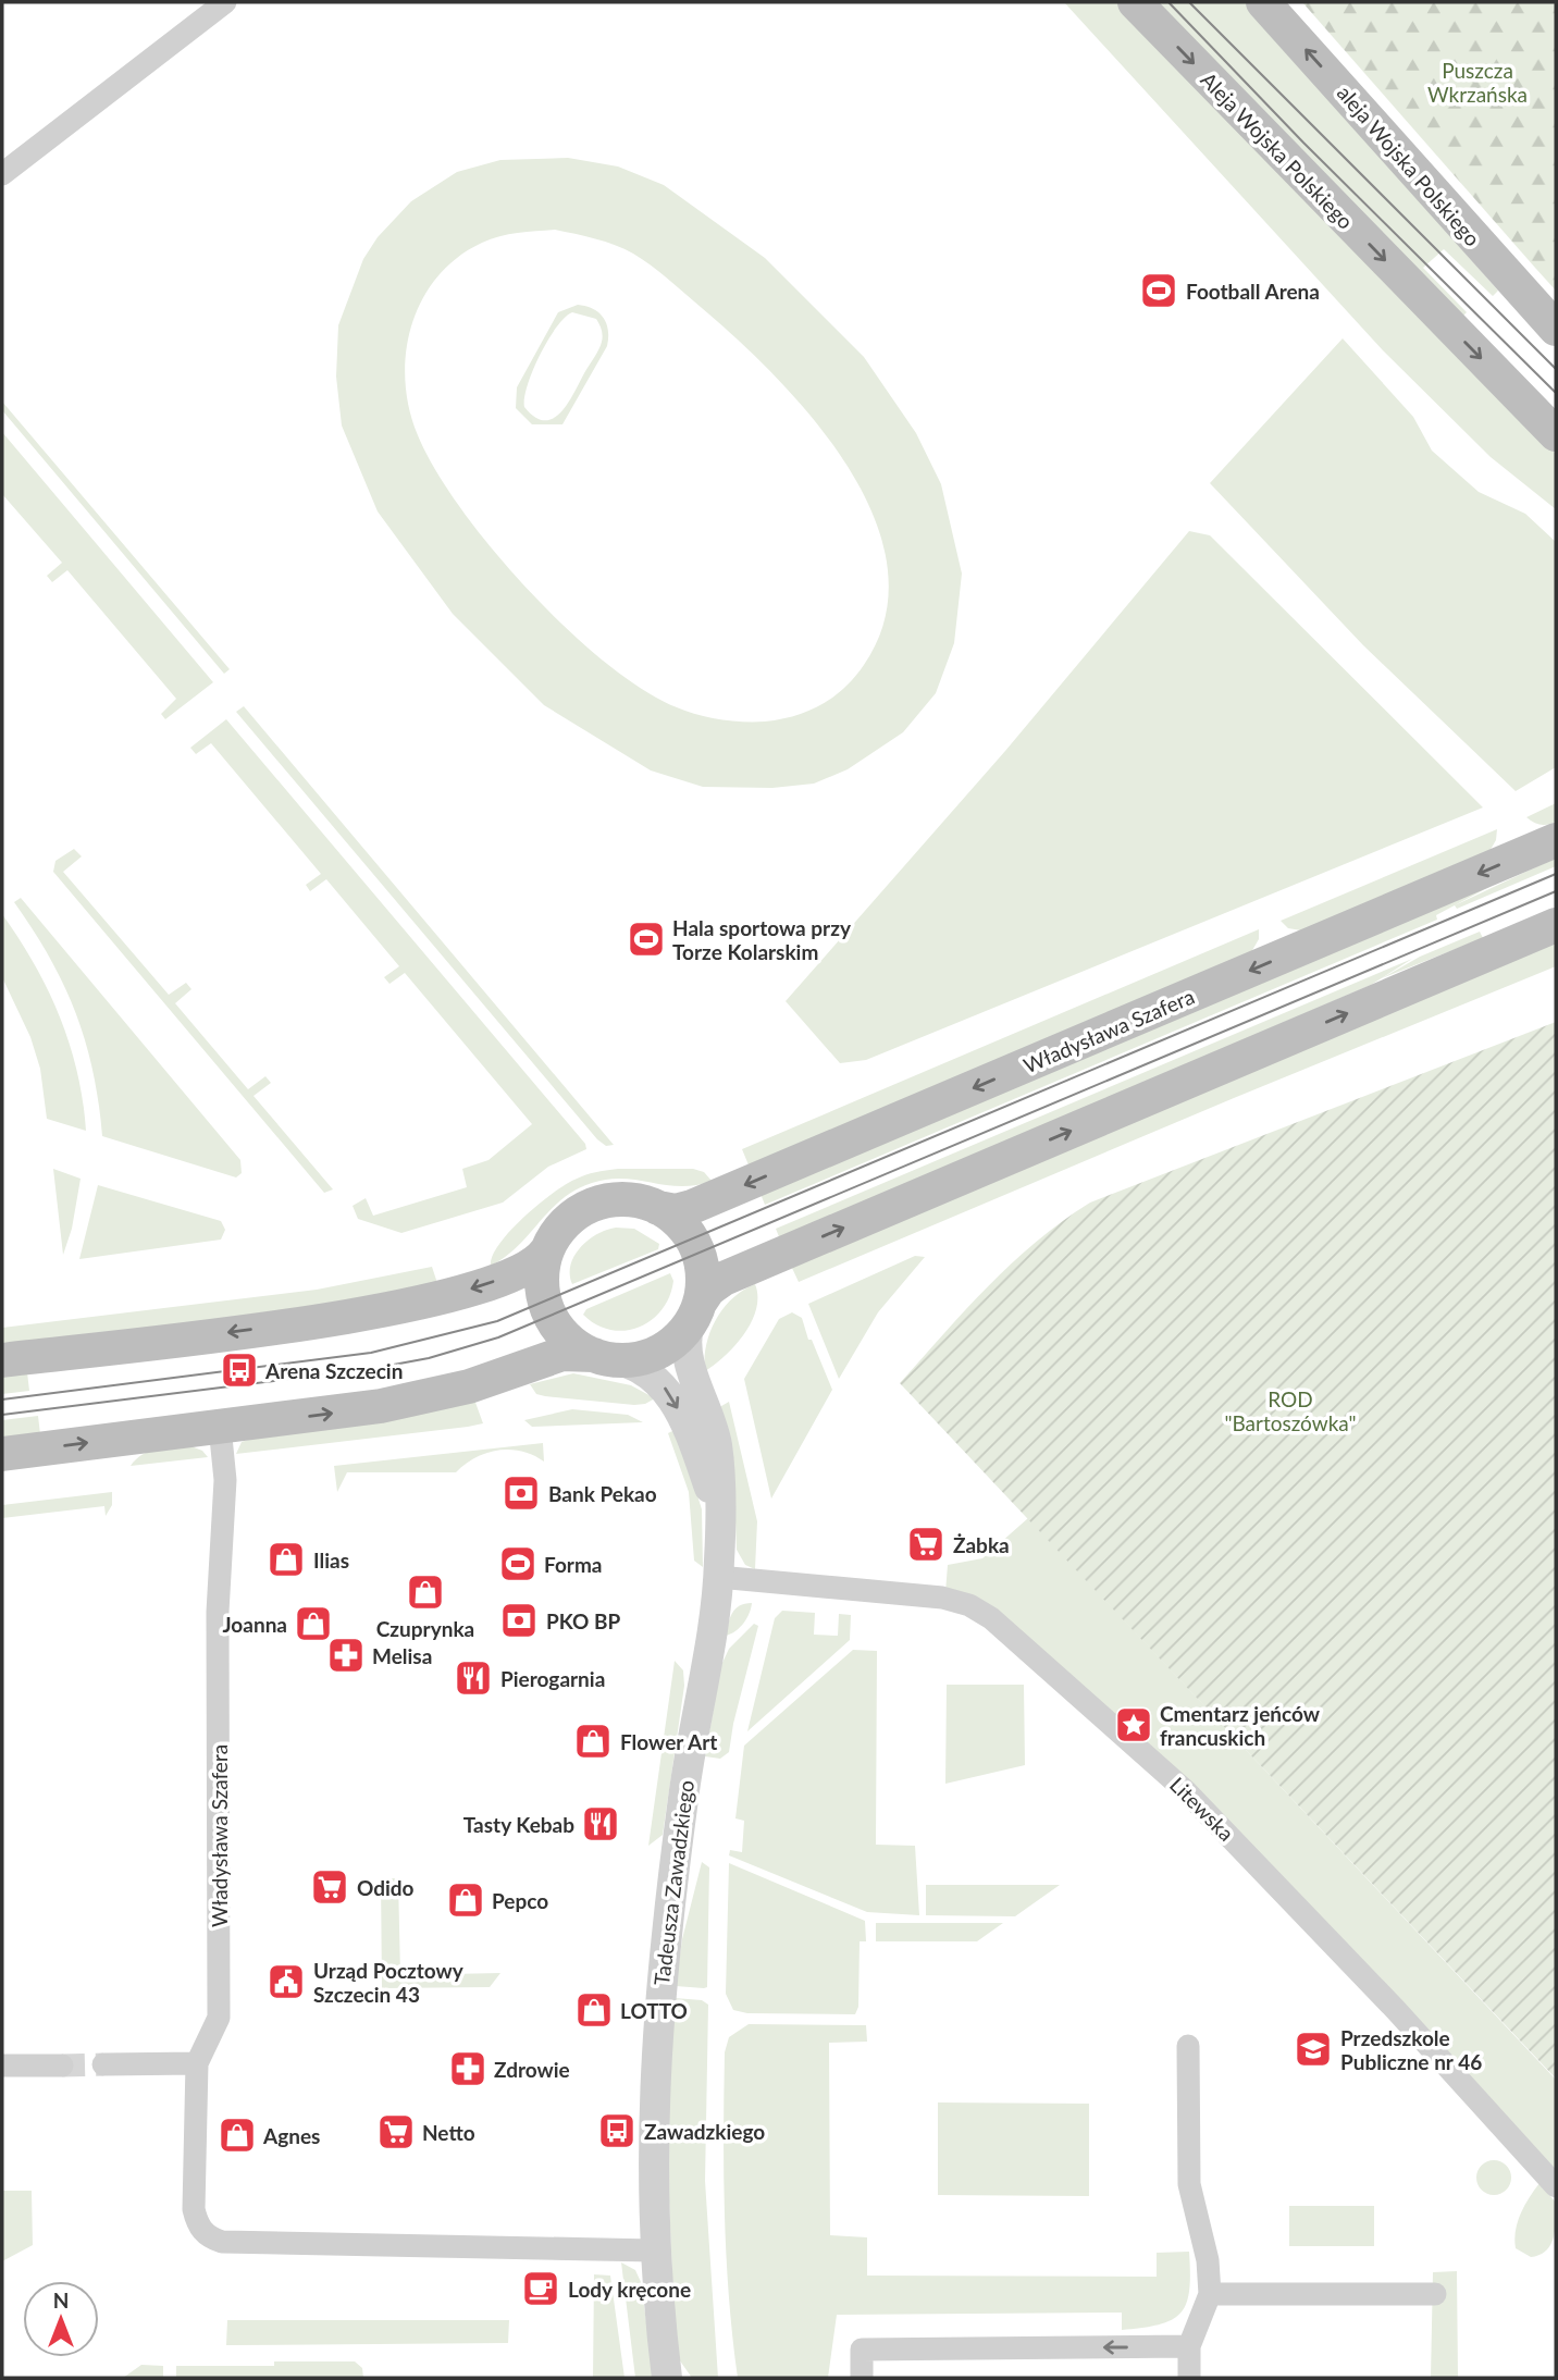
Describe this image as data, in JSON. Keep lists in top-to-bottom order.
{
  "streets": {
    "main road": ["Aleja Wojska Polskiego", "aleja Wojska Polskiego", "Władysława Szafera"],
    "street": ["Litewska", "Tadeusza Zawadzkiego"]
  },
  "crossings": [
    ["Władysława Szafera", "Tadeusza Zawadzkiego"],
    ["Litewska", "Tadeusza Zawadzkiego"]
  ],
  "one_way": ["Aleja Wojska Polskiego", "aleja Wojska Polskiego"],
  "parks": ["Puszcza Wkrzańska", "ROD \"Bartoszówka\""],
  "places": {
    "sports": ["Football Arena", "Hala sportowa przy Torze Kolarskim", "Forma"],
    "bus stop": ["Arena Szczecin", "Zawadzkiego"],
    "bank": ["Bank Pekao", "PKO BP"],
    "supermarket": ["Żabka", "Odido", "Netto"],
    "shop": [
      "Ilias",
      "Czuprynka",
      "Joanna",
      "Flower Art",
      "Pepco",
      "LOTTO",
      "Agnes"
    ],
    "pharmacy": ["Melisa", "Zdrowie"],
    "restaurant": ["Pierogarnia", "Tasty Kebab"],
    "place": ["Cmentarz jeńców francuskich"],
    "public building": ["Urząd Pocztowy Szczecin 43"],
    "school or university": ["Przedszkole Publiczne nr 46"],
    "cafe": ["Lody kręcone"]
  },
  "north": "top"
}
